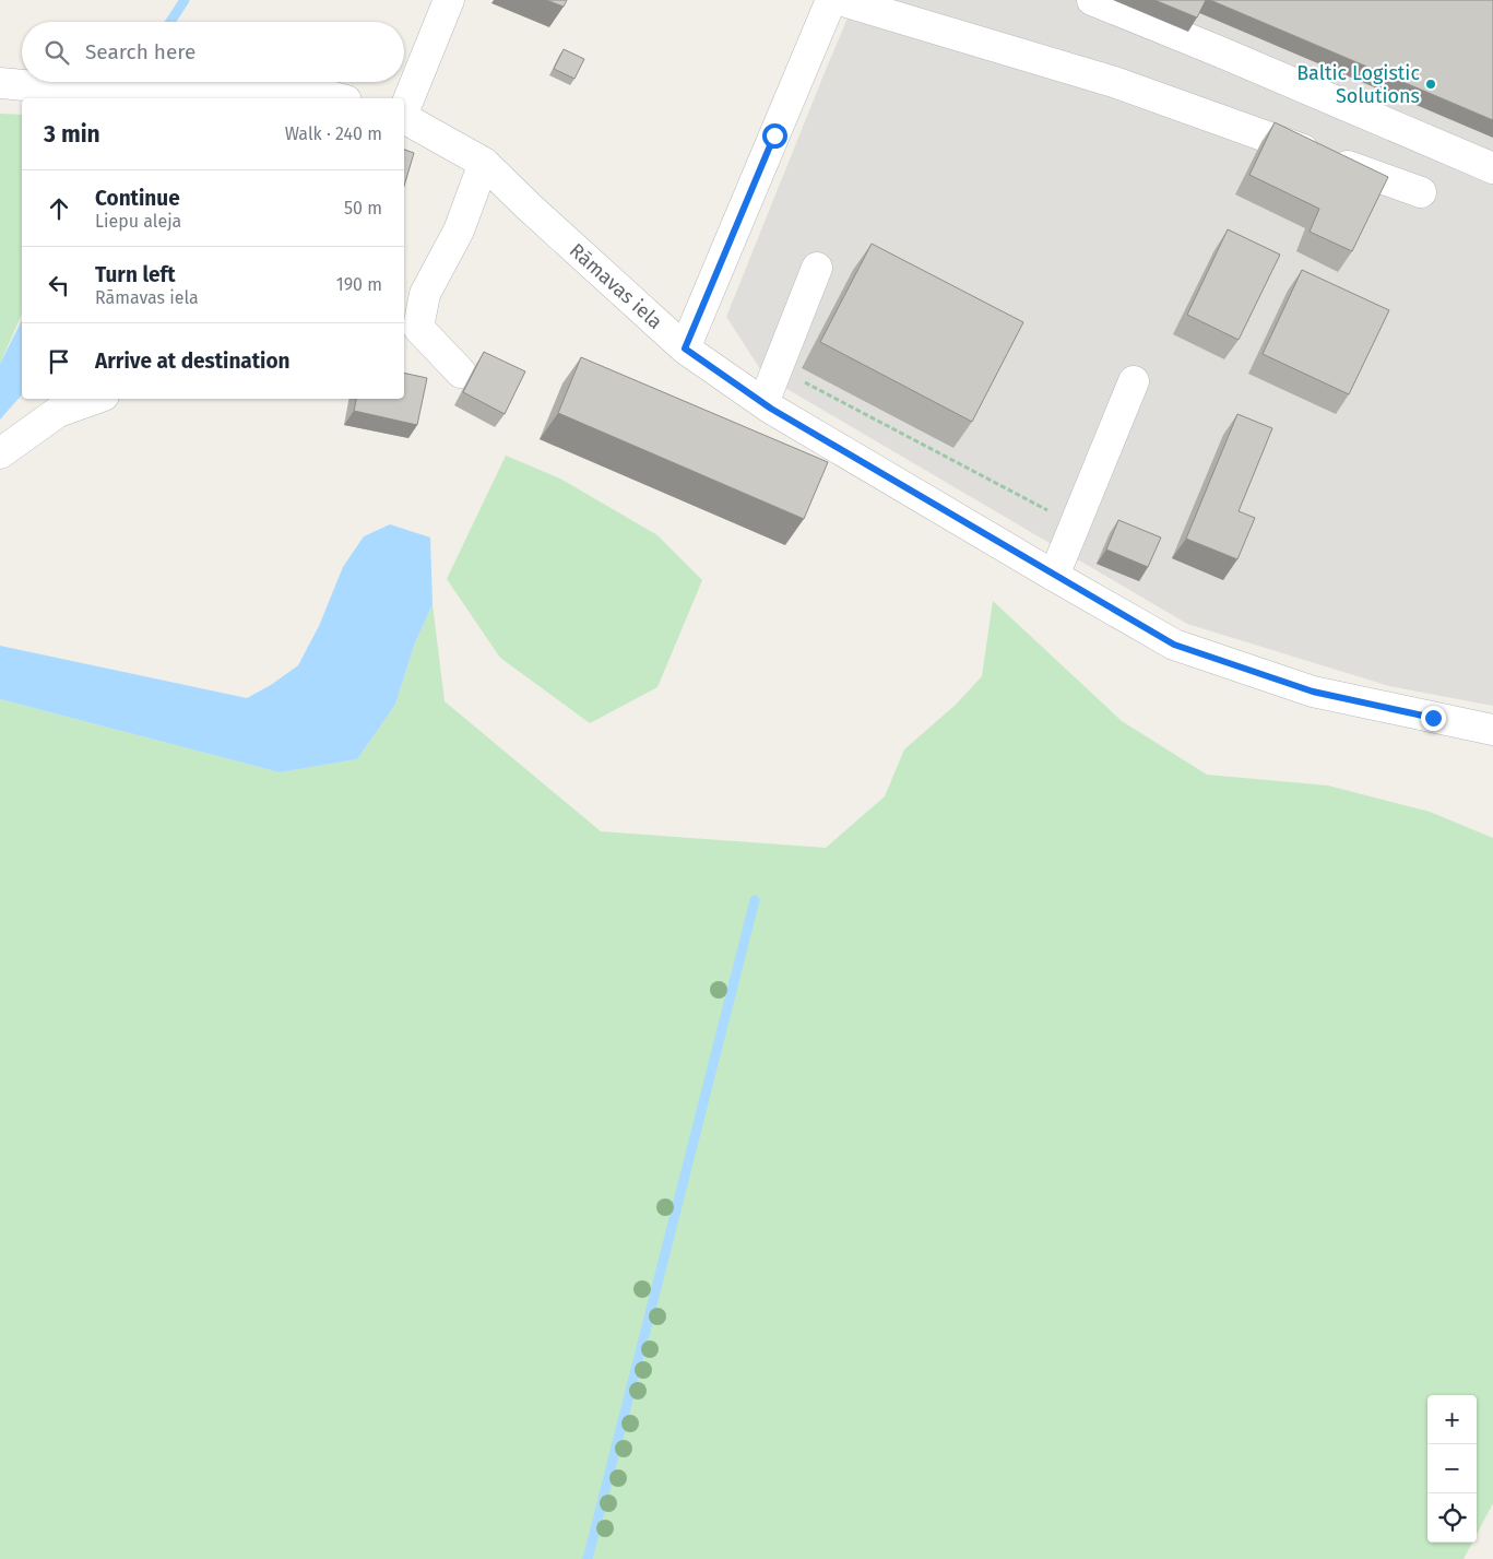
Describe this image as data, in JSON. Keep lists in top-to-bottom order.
{
  "streets": {
    "street": ["Rāmavas iela"]
  },
  "places": ["Baltic Logistic Solutions"],
  "page": {
    "search": "Search here",
    "heading": ["3 min", "Walk · 240 m"],
    "list": [
      ["Continue", "Liepu aleja", "50 m"],
      ["Turn left", "Rāmavas iela", "190 m"],
      "Arrive at destination"
    ],
    "map_buttons": ["+", "−"]
  }
}
